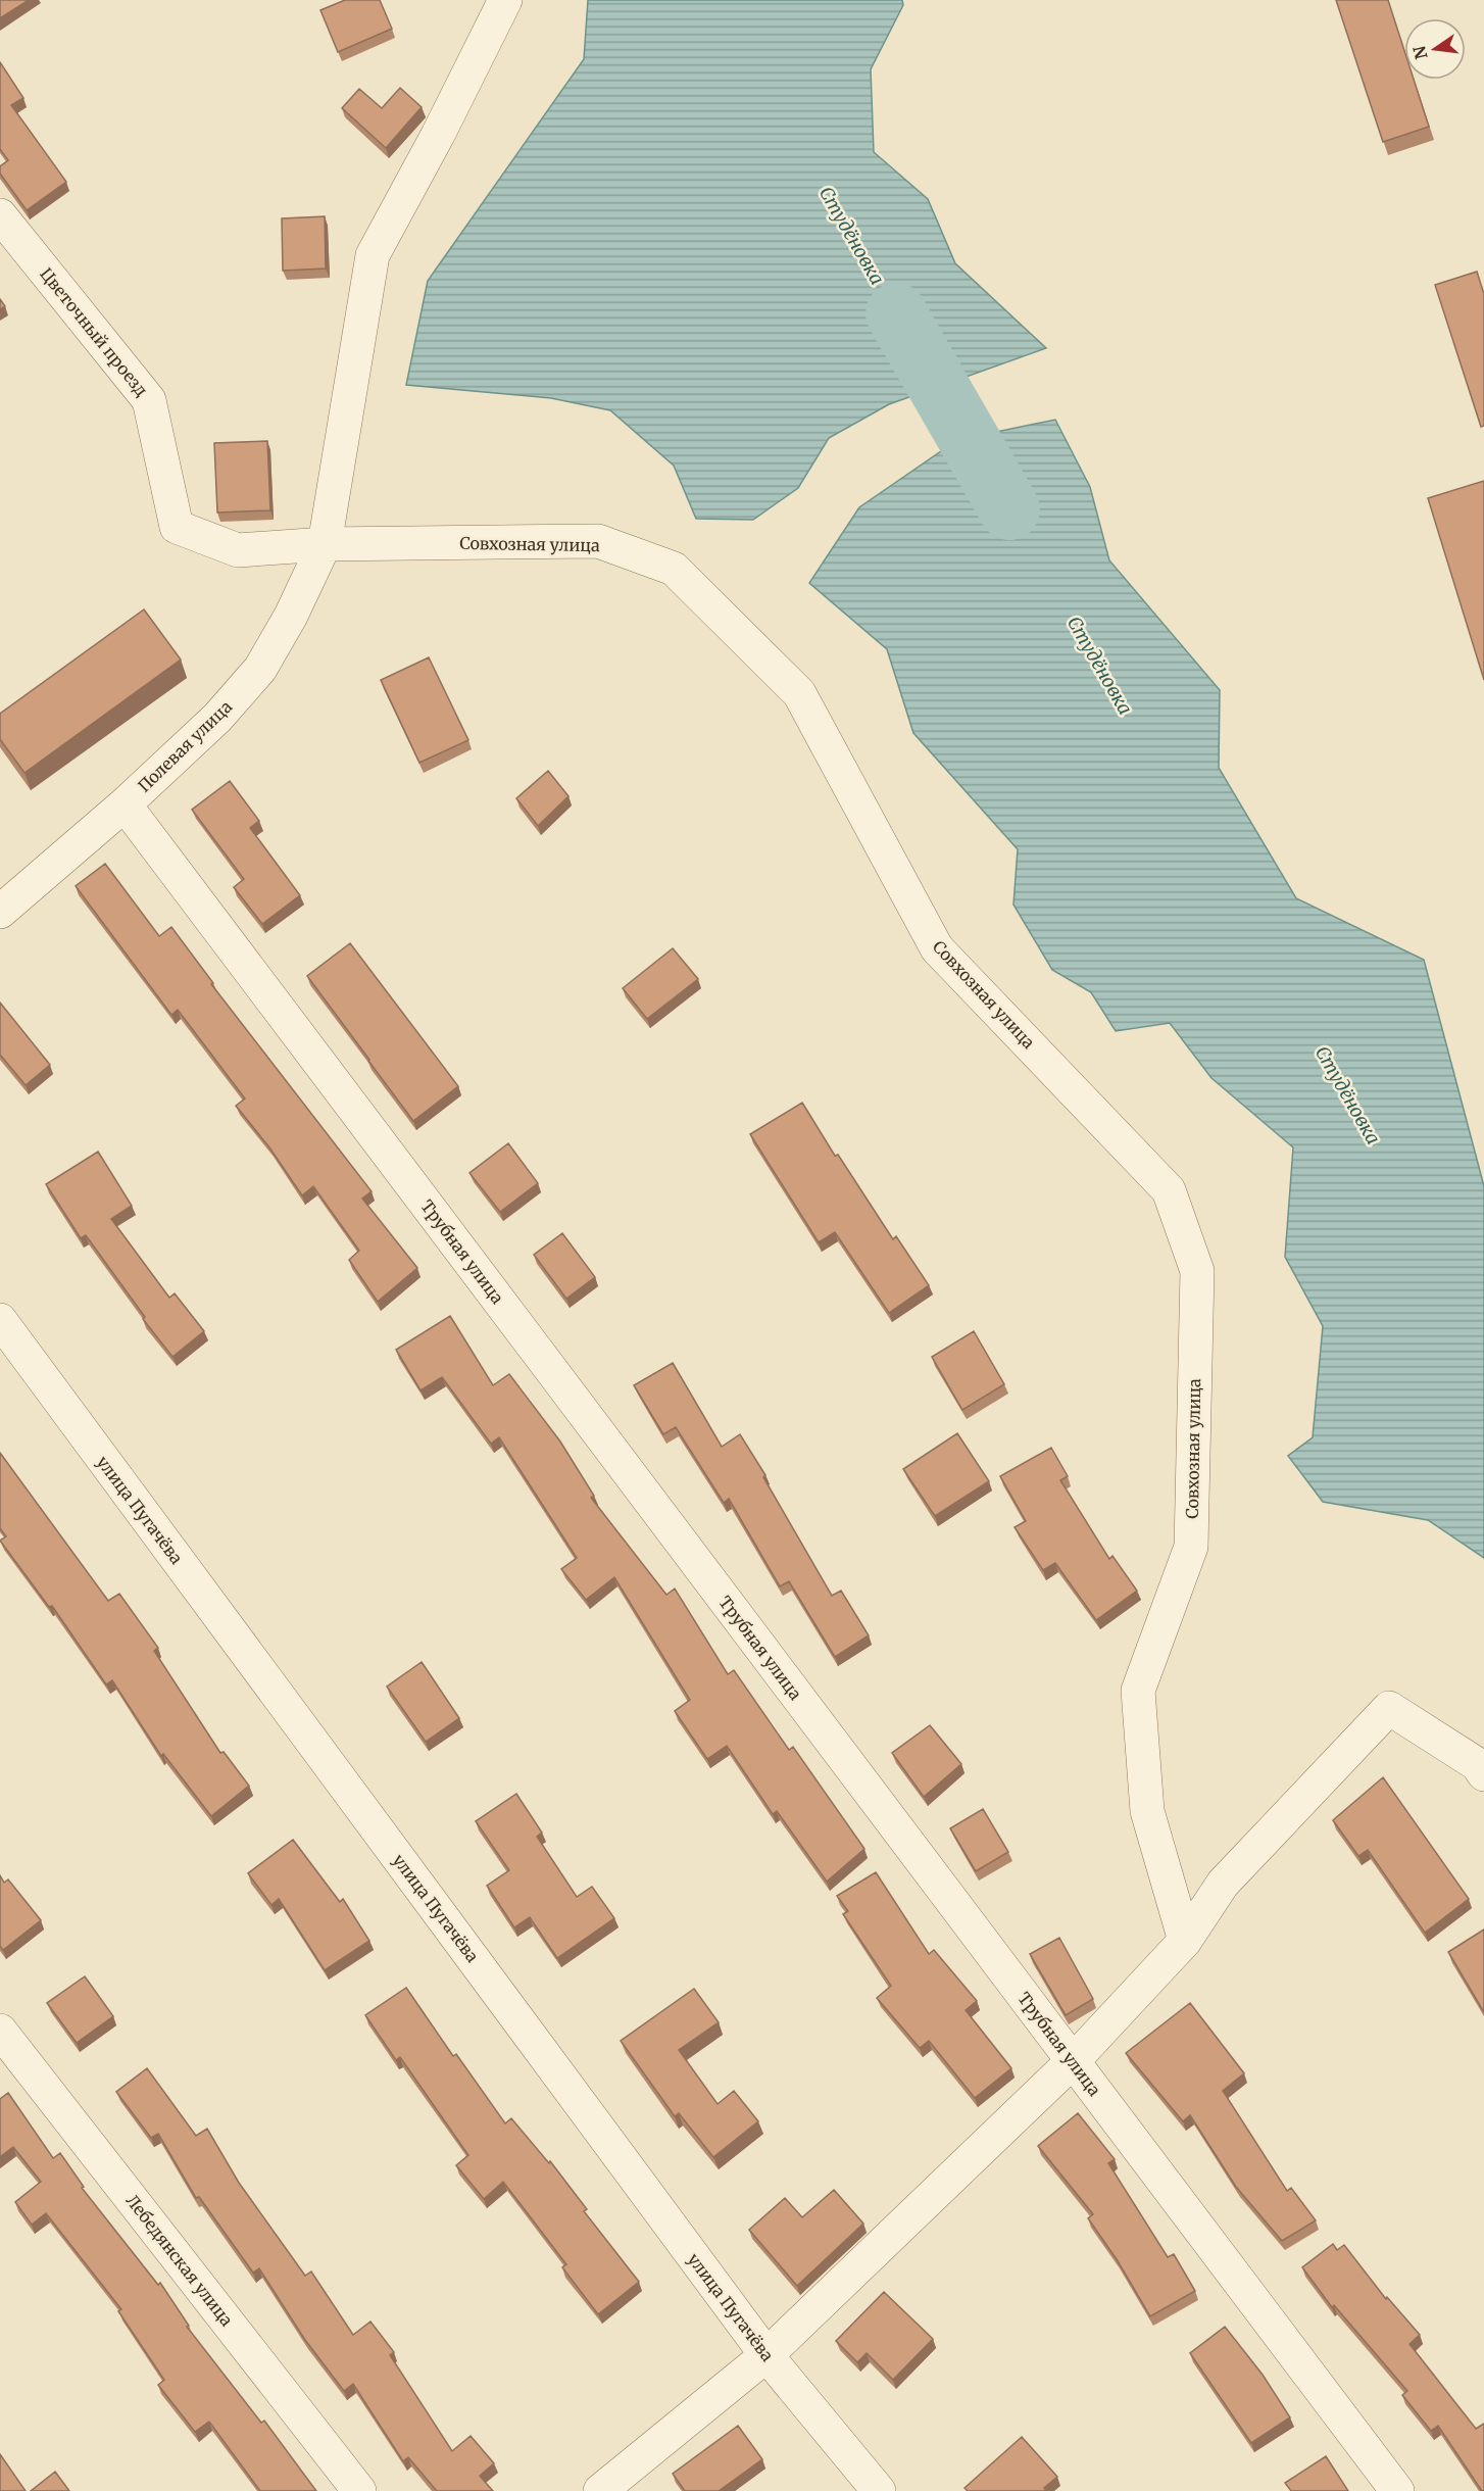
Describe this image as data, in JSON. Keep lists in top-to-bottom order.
{
  "streets": {
    "street": [
      "Цветочный проезд",
      "Совхозная улица",
      "Полевая улица",
      "Трубная улица",
      "улица Пугачёва",
      "Лебедянская улица"
    ]
  },
  "crossings": [
    ["Цветочный проезд", "Совхозная улица"],
    ["Цветочный проезд", "Полевая улица"],
    ["Совхозная улица", "Полевая улица"],
    ["Полевая улица", "Трубная улица"]
  ],
  "water": ["Студёновка"],
  "north": "left"
}
